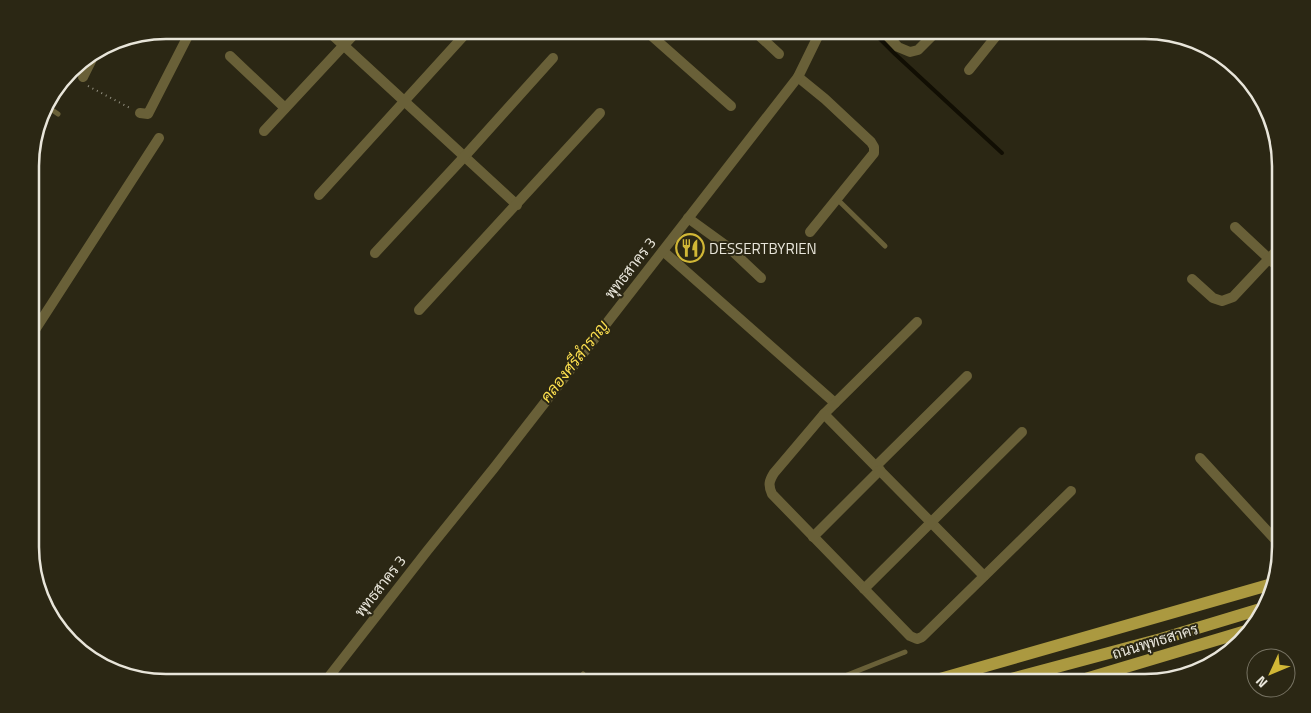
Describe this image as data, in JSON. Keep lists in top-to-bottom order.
{
  "streets": {
    "main road": ["ถนนพุทธสาคร"],
    "street": ["พุทธสาคร 3"]
  },
  "water": ["คลองศรีสำราญ"],
  "places": {
    "restaurant": ["DESSERTBYRIEN"]
  },
  "north": "bottom left"
}
